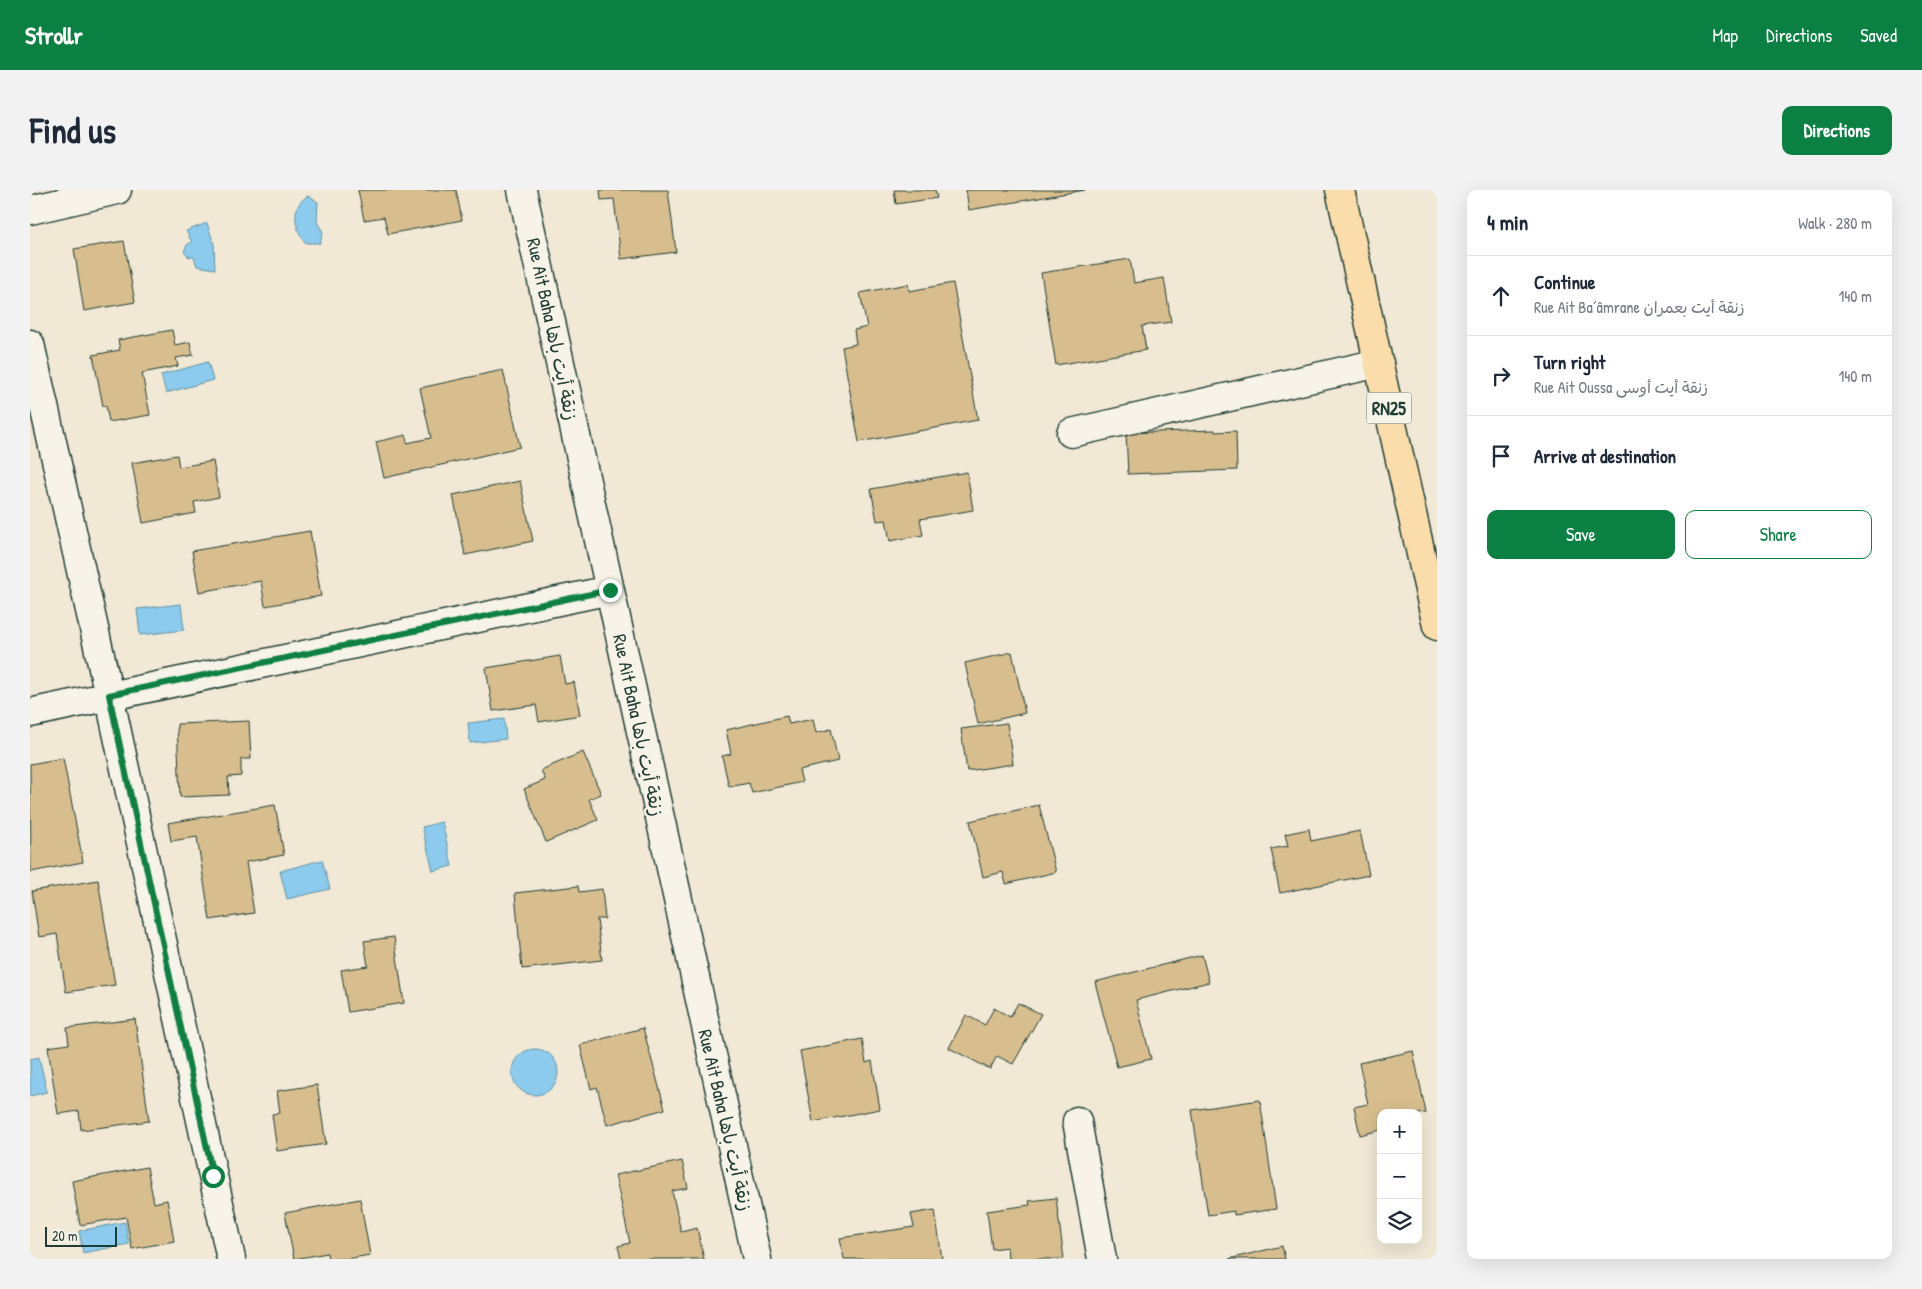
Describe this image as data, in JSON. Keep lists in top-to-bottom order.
{
  "streets": {
    "main road": ["RN25"],
    "street": ["Rue Ait Baha زنقة أيت باها"]
  },
  "scale_bar": "20 m",
  "page": {
    "header": "Strollr",
    "nav": ["Map", "Directions", "Saved"],
    "buttons": [
      "Directions",
      ["Save", "Share"]
    ],
    "title": "Find us",
    "heading": ["4 min", "Walk · 280 m"],
    "list": [
      ["Continue", "Rue Ait Ba´âmrane زنقة أيت بعمران", "140 m"],
      ["Turn right", "Rue Ait Oussa زنقة أيت أوسى", "140 m"],
      "Arrive at destination"
    ],
    "map_buttons": ["+", "−"],
    "scale": "20 m"
  }
}
